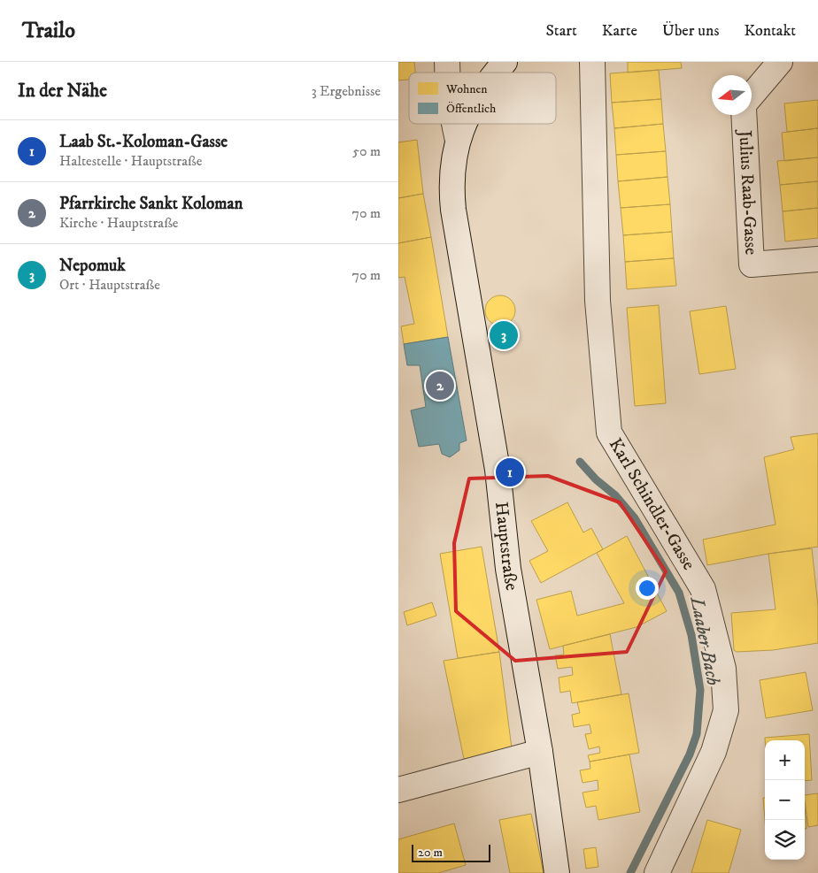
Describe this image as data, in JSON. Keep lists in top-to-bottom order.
{
  "streets": {
    "street": ["Julius Raab-Gasse", "Karl Schindler-Gasse", "Hauptstraße"]
  },
  "water": ["Laaber Bach"],
  "legend": ["Wohnen", "Öffentlich"],
  "scale_bar": "20 m",
  "north": "left",
  "page": {
    "header": "Trailo",
    "nav": [
      "Start",
      "Karte",
      "Über uns",
      "Kontakt"
    ],
    "heading": ["In der Nähe", "3 Ergebnisse"],
    "list": [
      {
        "mark": "1",
        "name": "Laab St.-Koloman-Gasse",
        "note": "Haltestelle · Hauptstraße",
        "value": "50 m"
      },
      {
        "mark": "2",
        "name": "Pfarrkirche Sankt Koloman",
        "note": "Kirche · Hauptstraße",
        "value": "70 m"
      },
      {
        "mark": "3",
        "name": "Nepomuk",
        "note": "Ort · Hauptstraße",
        "value": "70 m"
      }
    ],
    "pins": ["3", "2", "1"],
    "map_buttons": ["+", "−"],
    "scale": "20 m"
  }
}
